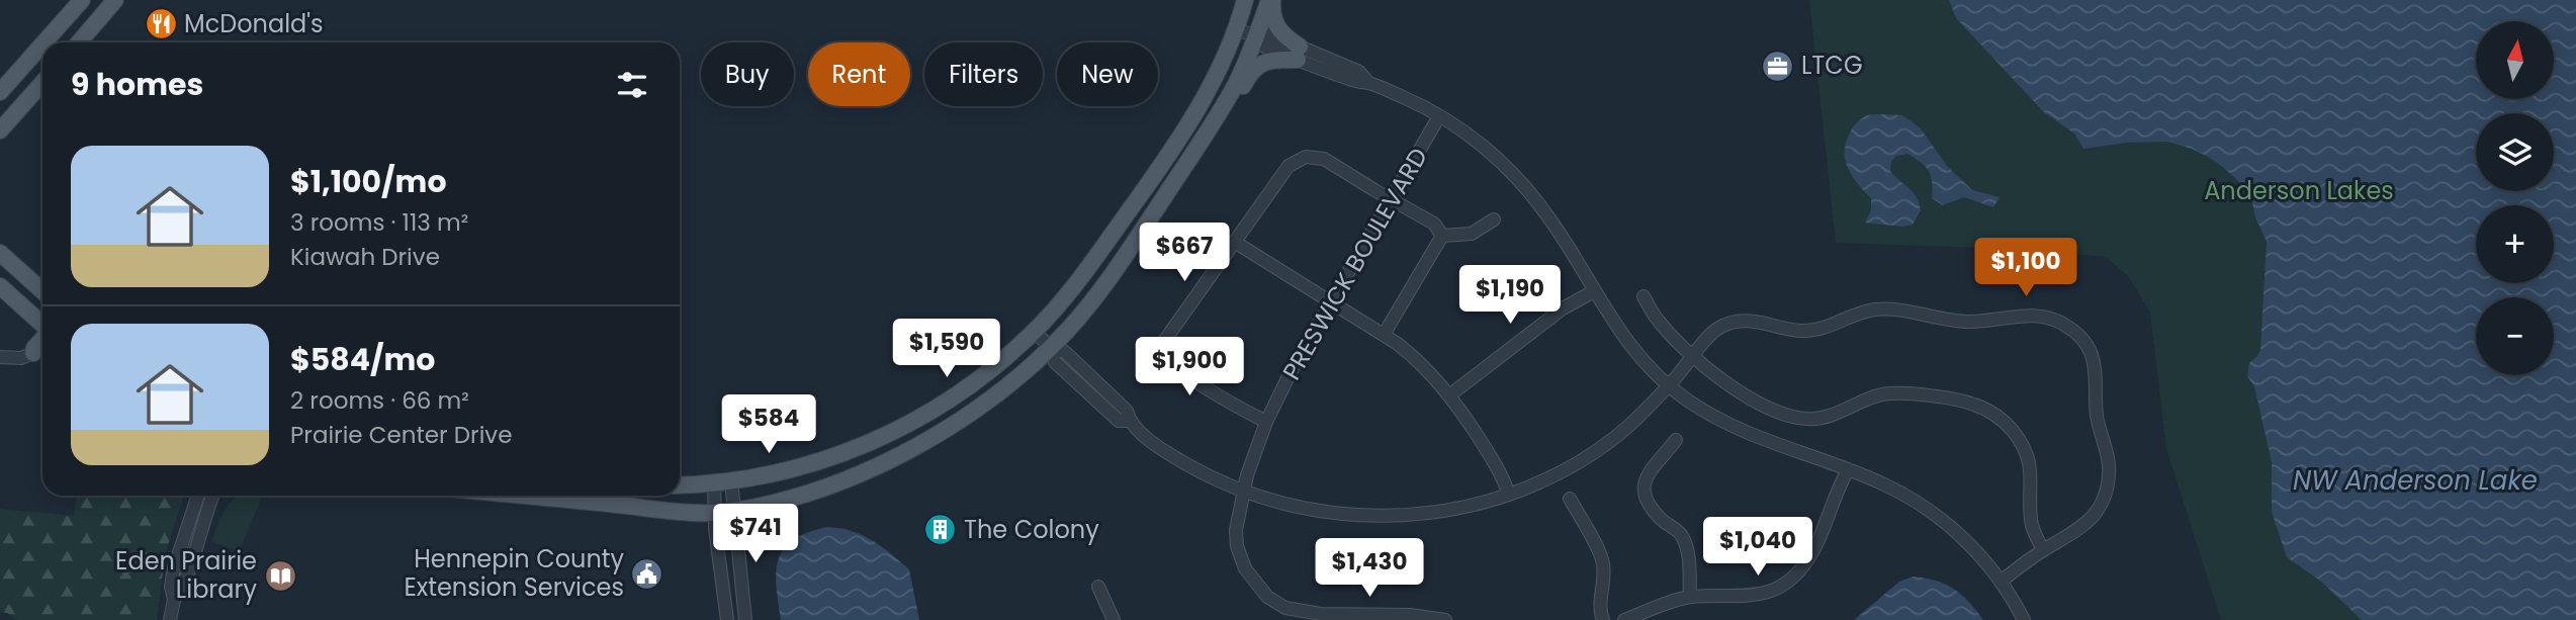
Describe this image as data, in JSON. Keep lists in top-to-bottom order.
{
  "streets": {
    "street": ["PRESWICK BOULEVARD"]
  },
  "water": ["NW Anderson Lake"],
  "parks": ["Anderson Lakes"],
  "places": {
    "restaurant": ["McDonald's"],
    "office": ["LTCG"],
    "building": ["The Colony"],
    "public building": ["Hennepin County Extension Services"],
    "library": ["Eden Prairie Library"]
  },
  "north": "top",
  "page": {
    "map_buttons": ["+", "−"],
    "chip": [
      "Buy",
      "Rent",
      "Filters",
      "New"
    ],
    "heading": "9 homes",
    "list": [
      {
        "name": "$1,100/mo",
        "note": "3 rooms · 113 m² · Kiawah Drive"
      },
      {
        "name": "$584/mo",
        "note": "2 rooms · 66 m² · Prairie Center Drive"
      }
    ],
    "price": [
      "$667",
      "$1,100",
      "$1,190",
      "$1,590",
      "$1,900",
      "$584",
      "$741",
      "$1,040",
      "$1,430"
    ]
  }
}
